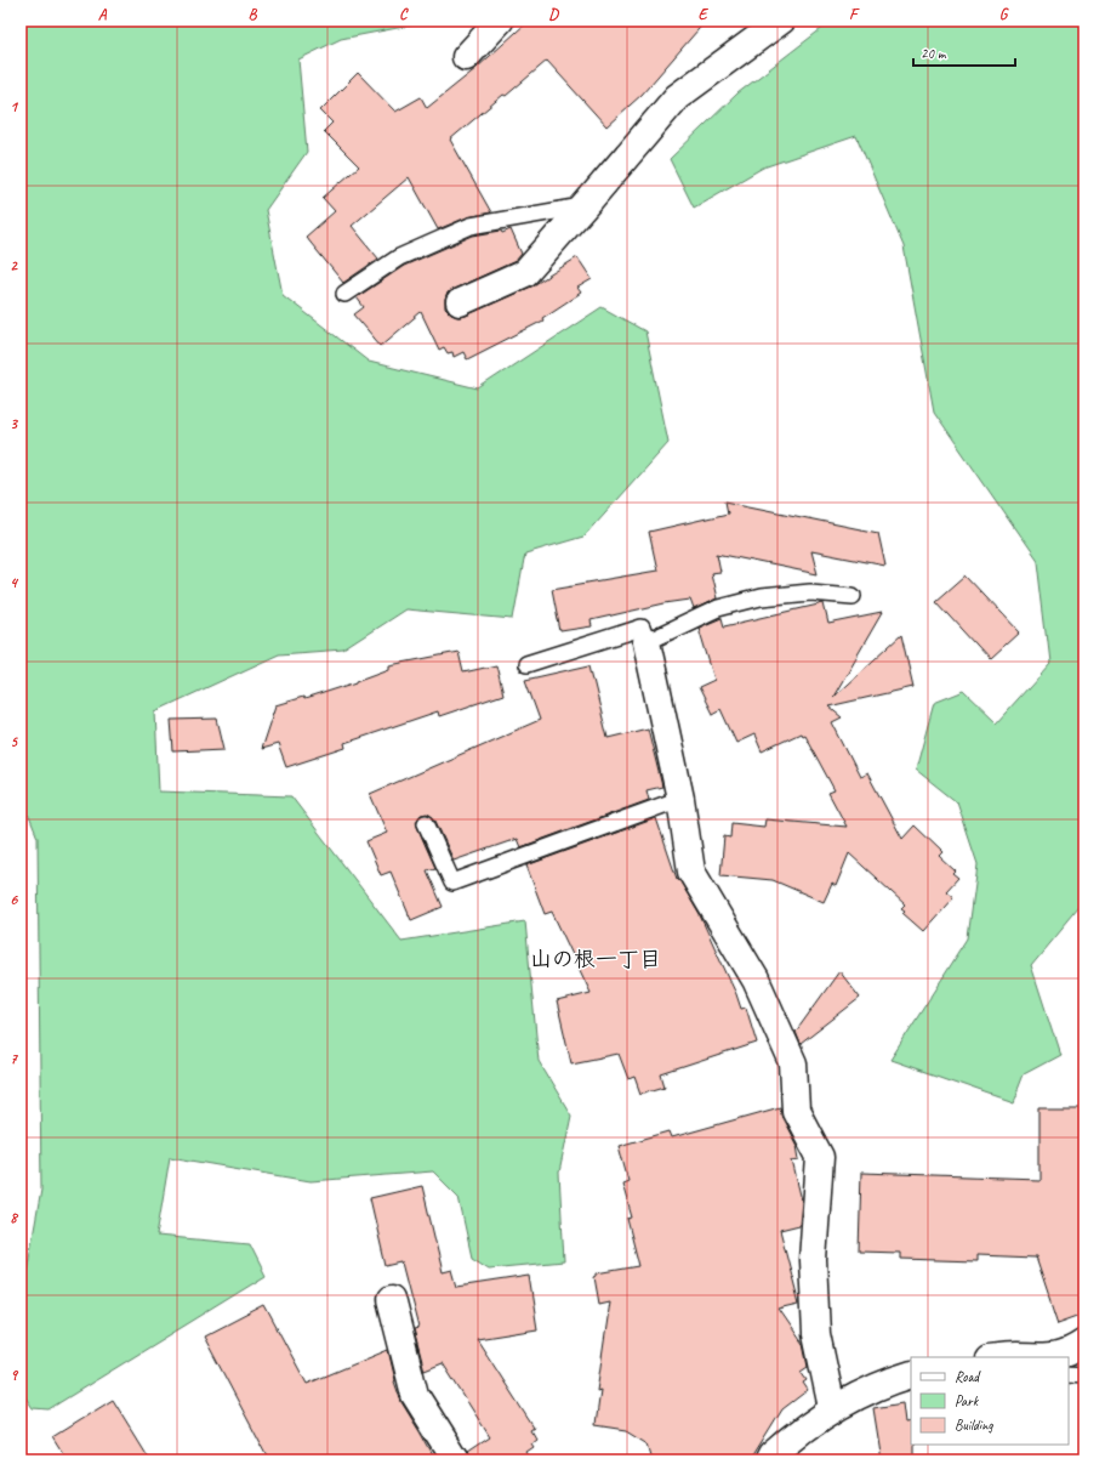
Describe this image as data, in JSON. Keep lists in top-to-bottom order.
{
  "districts": ["山の根一丁目"],
  "legend": ["Road", "Park", "Building"],
  "scale_bar": "20 m",
  "grid": {
    "columns": [
      "A",
      "B",
      "C",
      "D",
      "E",
      "F",
      "G"
    ],
    "rows": [
      "1",
      "2",
      "3",
      "4",
      "5",
      "6",
      "7",
      "8",
      "9"
    ]
  }
}
